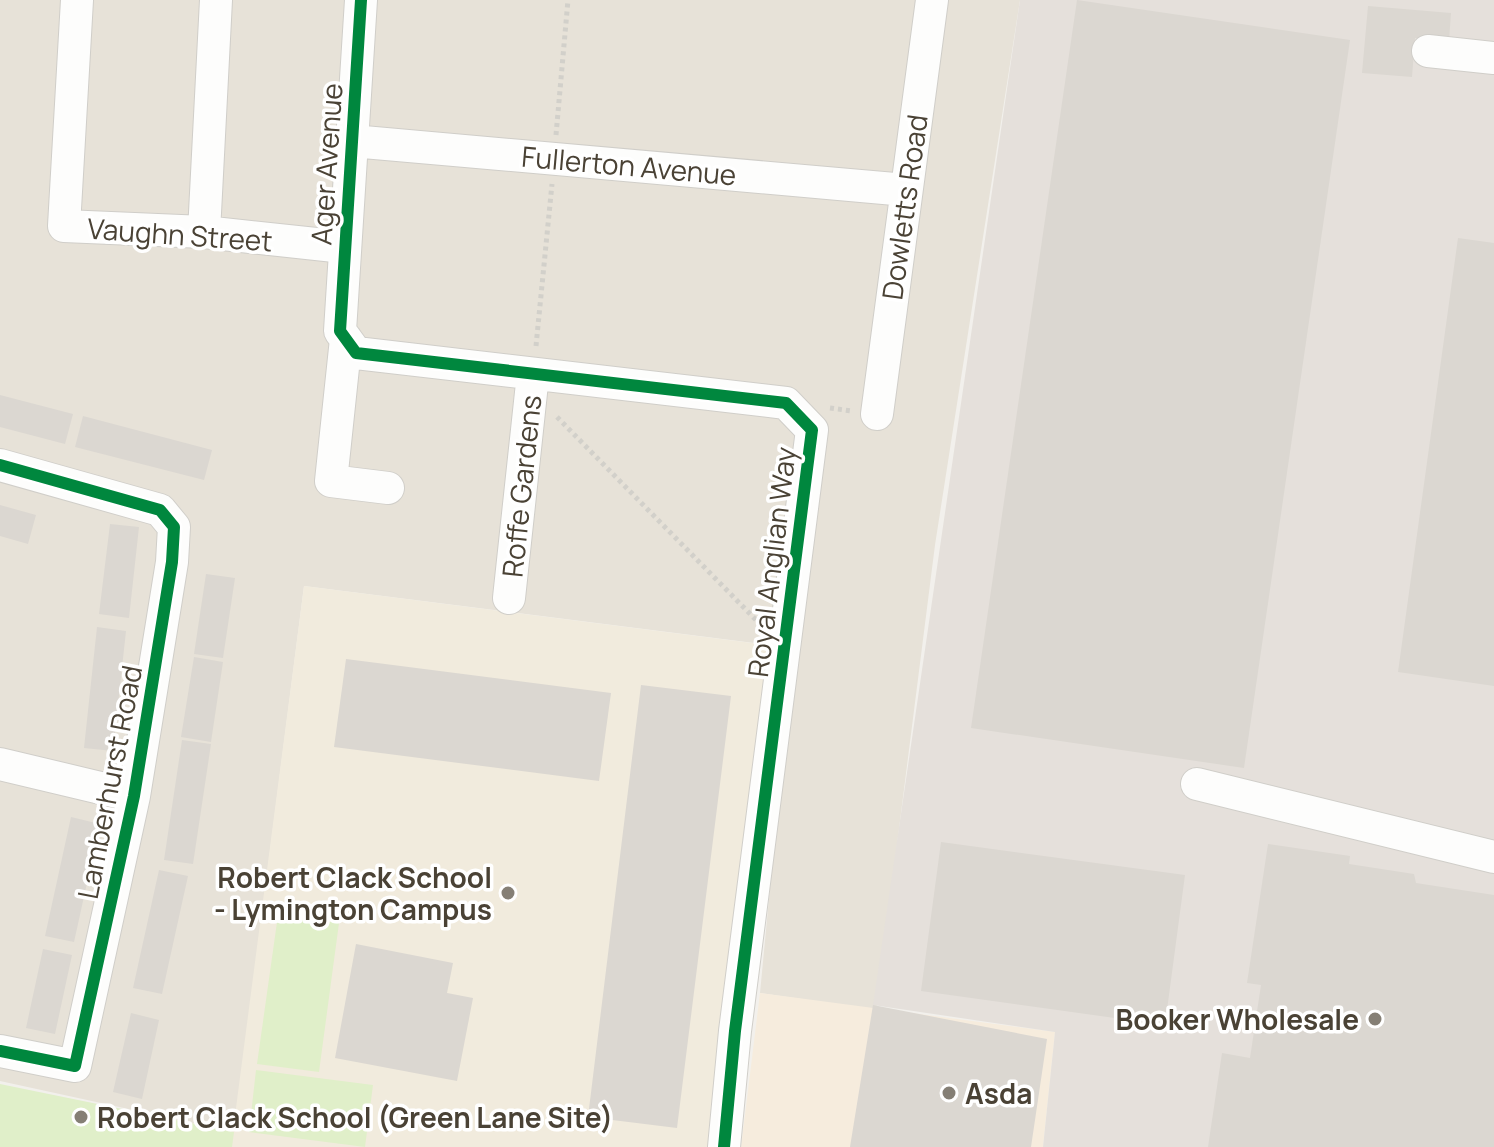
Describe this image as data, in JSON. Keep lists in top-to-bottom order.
{
  "streets": {
    "street": [
      "Ager Avenue",
      "Fullerton Avenue",
      "Dowletts Road",
      "Vaughn Street",
      "Roffe Gardens",
      "Royal Anglian Way",
      "Lamberhurst Road"
    ]
  },
  "crossings": [
    ["Ager Avenue", "Fullerton Avenue"],
    ["Ager Avenue", "Vaughn Street"],
    ["Ager Avenue", "Royal Anglian Way"],
    ["Fullerton Avenue", "Dowletts Road"],
    ["Roffe Gardens", "Royal Anglian Way"]
  ],
  "places": [
    "Robert Clack School - Lymington Campus",
    "Booker Wholesale",
    "Asda",
    "Robert Clack School (Green Lane Site)"
  ]
}
